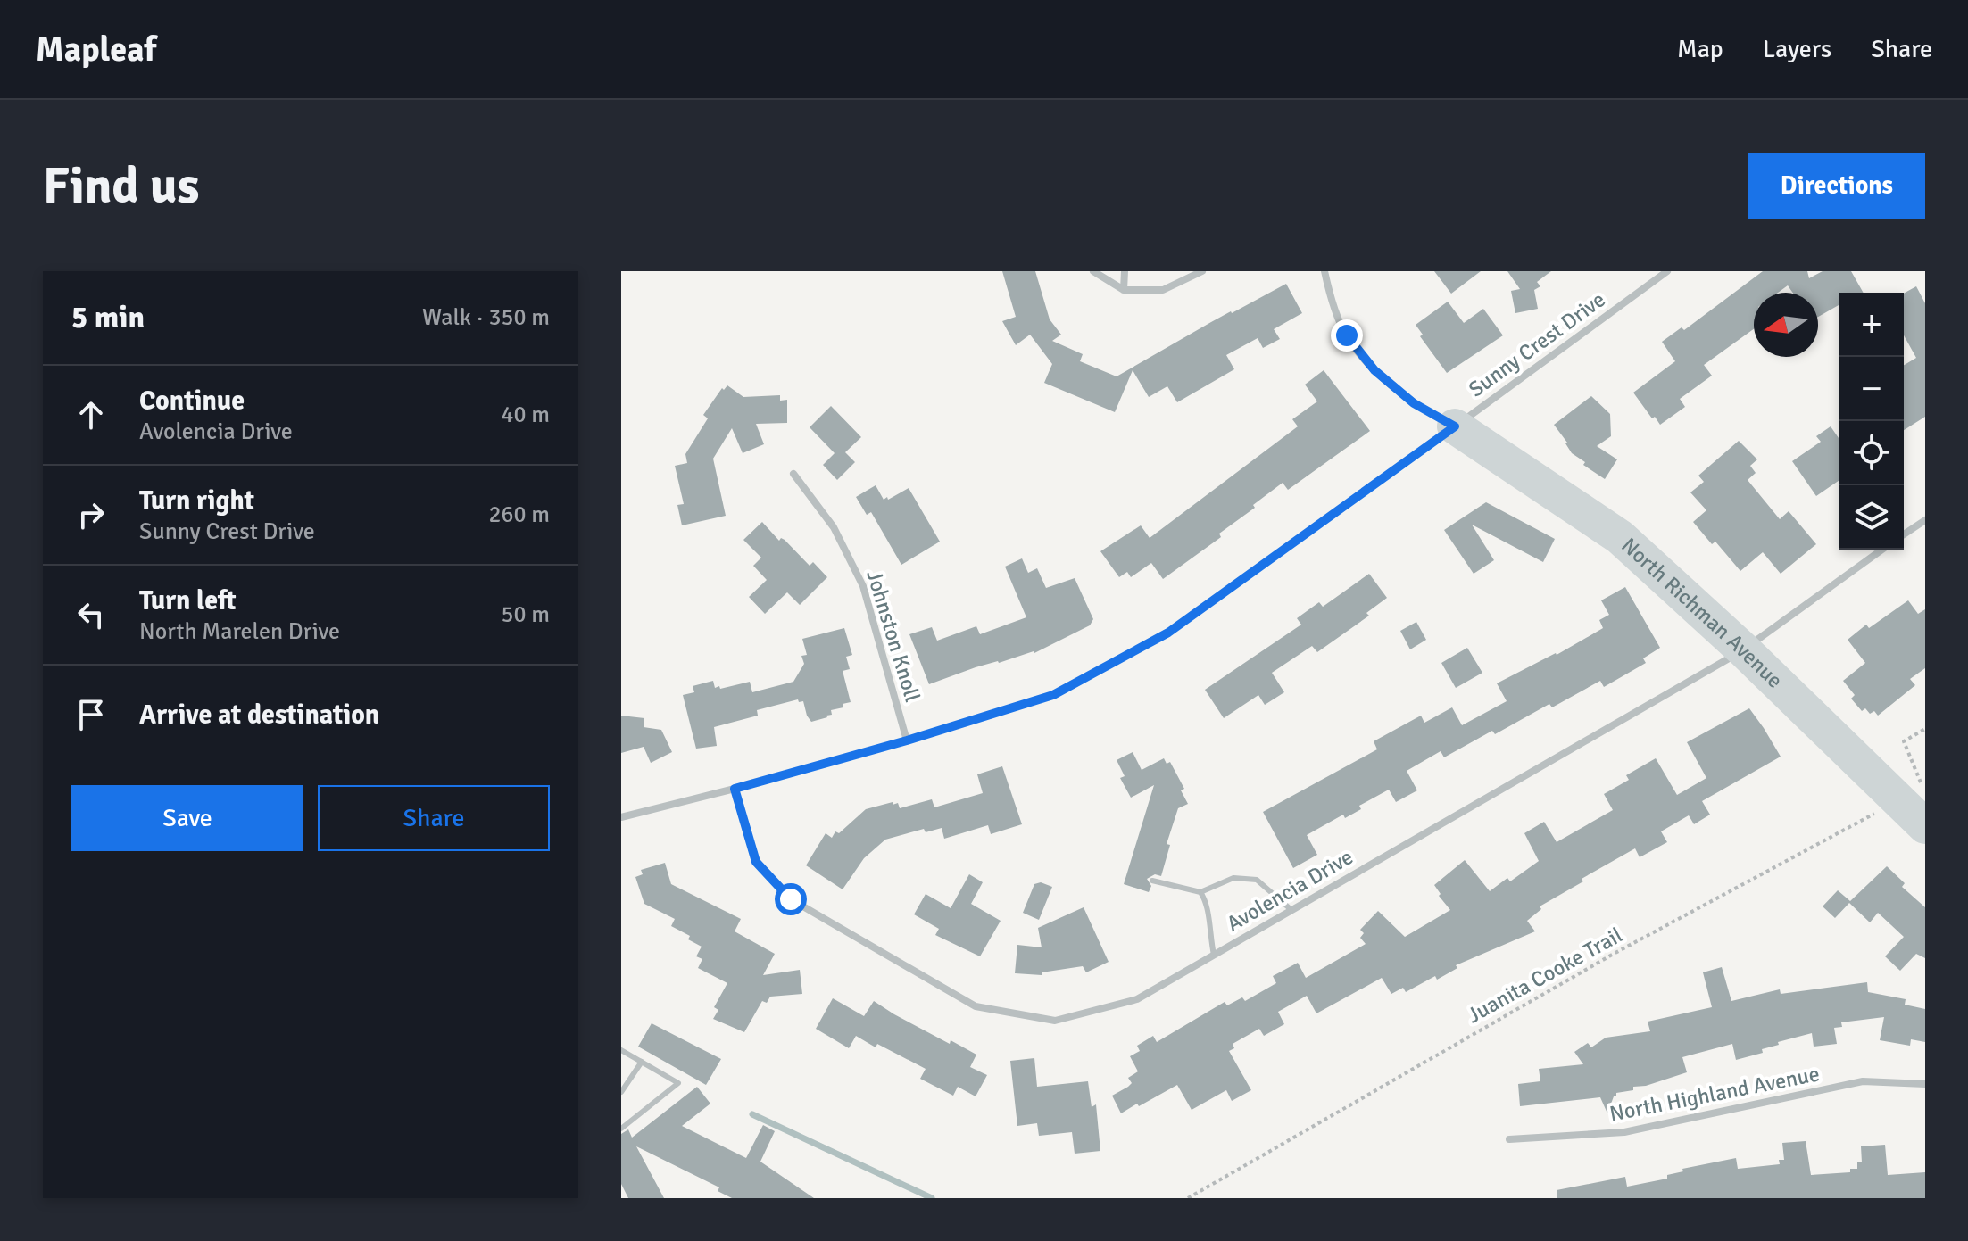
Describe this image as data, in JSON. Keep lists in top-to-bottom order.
{
  "streets": {
    "street": [
      "Sunny Crest Drive",
      "North Richman Avenue",
      "Johnston Knoll",
      "Avolencia Drive",
      "North Highland Avenue"
    ],
    "path": ["Juanita Cooke Trail"]
  },
  "crossings": [
    ["Sunny Crest Drive", "North Richman Avenue"],
    ["Sunny Crest Drive", "Johnston Knoll"],
    ["Sunny Crest Drive", "Avolencia Drive"],
    ["North Richman Avenue", "Avolencia Drive"],
    ["North Richman Avenue", "Juanita Cooke Trail"]
  ],
  "north": "left",
  "page": {
    "header": "Mapleaf",
    "nav": ["Map", "Layers", "Share"],
    "buttons": [
      "Directions",
      ["Save", "Share"]
    ],
    "title": "Find us",
    "heading": ["5 min", "Walk · 350 m"],
    "map_buttons": ["+", "−"],
    "list": [
      ["Continue", "Avolencia Drive", "40 m"],
      ["Turn right", "Sunny Crest Drive", "260 m"],
      ["Turn left", "North Marelen Drive", "50 m"],
      "Arrive at destination"
    ]
  }
}
